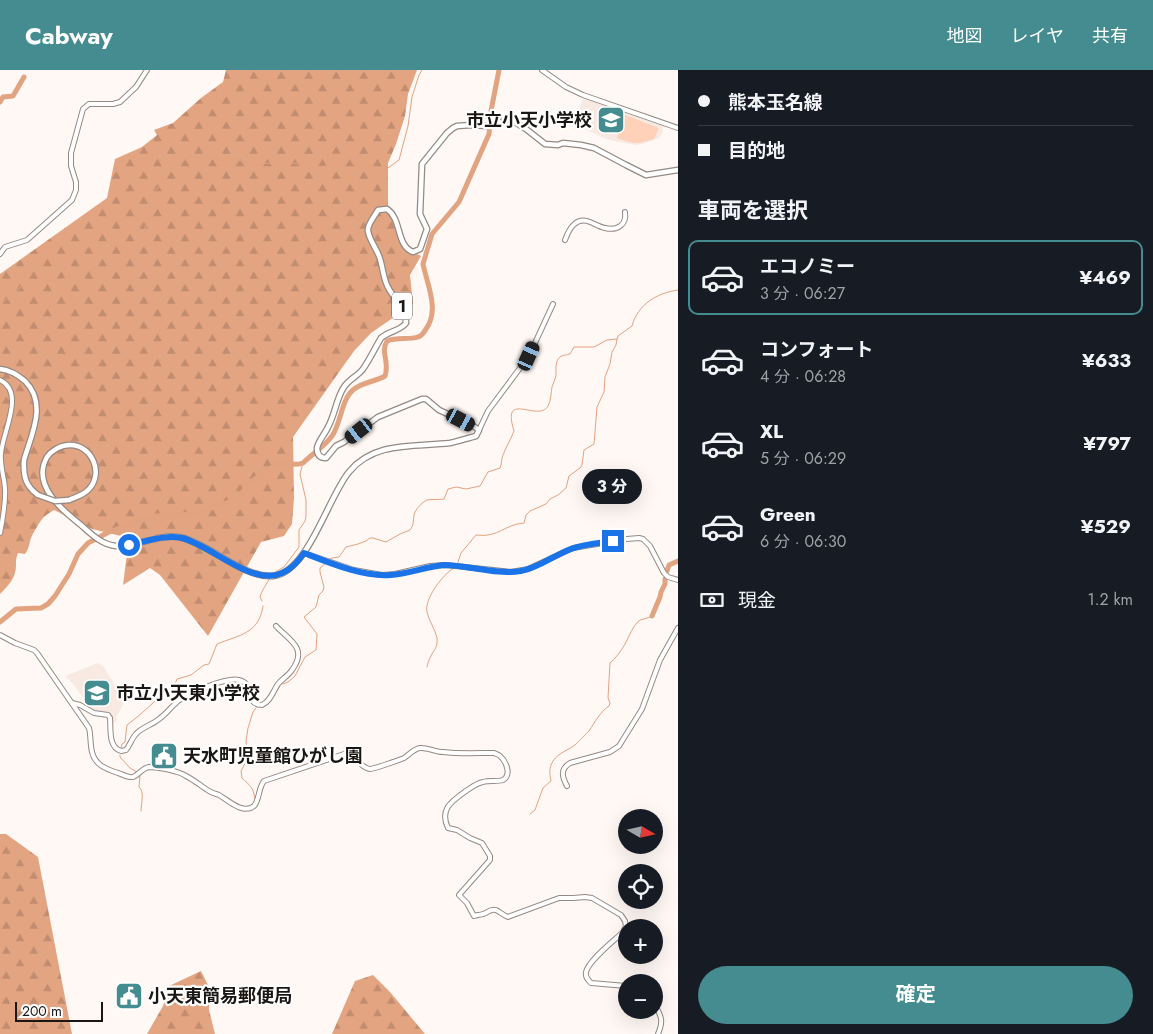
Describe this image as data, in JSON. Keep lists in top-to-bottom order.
{
  "streets": {
    "main road": ["1"]
  },
  "places": {
    "school or university": ["市立小天小学校", "市立小天東小学校"],
    "public building": ["天水町児童館ひがし園", "小天東簡易郵便局"]
  },
  "scale_bar": "200 m",
  "north": "right",
  "page": {
    "header": "Cabway",
    "nav": ["地図", "レイヤ", "共有"],
    "banner": ["熊本玉名線", "目的地"],
    "heading": "車両を選択",
    "list": [
      {
        "name": "エコノミー",
        "note": "3 分 · 06:27",
        "value": "¥469"
      },
      {
        "name": "コンフォート",
        "note": "4 分 · 06:28",
        "value": "¥633"
      },
      {
        "name": "XL",
        "note": "5 分 · 06:29",
        "value": "¥797"
      },
      {
        "name": "Green",
        "note": "6 分 · 06:30",
        "value": "¥529"
      }
    ],
    "bubble": "3 分",
    "pay": ["現金", "1.2 km"],
    "map_buttons": ["+", "−"],
    "buttons": "確定",
    "scale": "200 m"
  }
}
